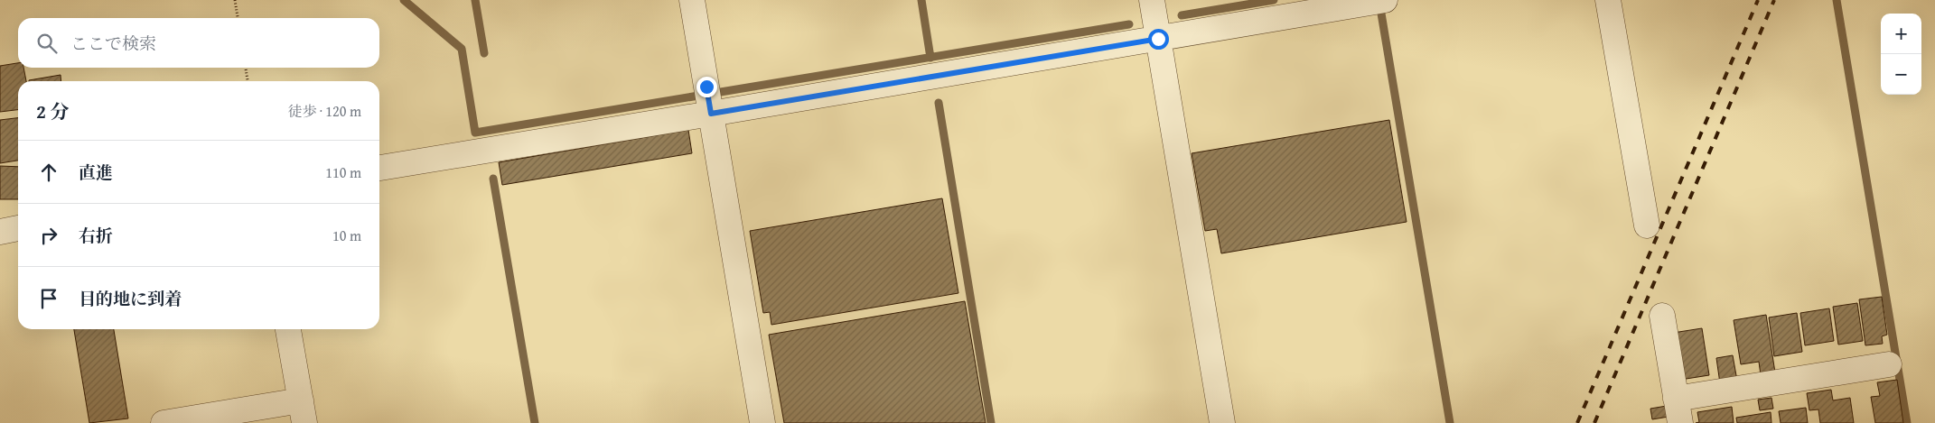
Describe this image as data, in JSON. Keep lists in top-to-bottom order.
{
  "page": {
    "map_buttons": ["+", "−"],
    "search": "ここで検索",
    "heading": ["2 分", "徒歩 · 120 m"],
    "list": [
      ["直進", "110 m"],
      ["右折", "10 m"],
      "目的地に到着"
    ]
  }
}
